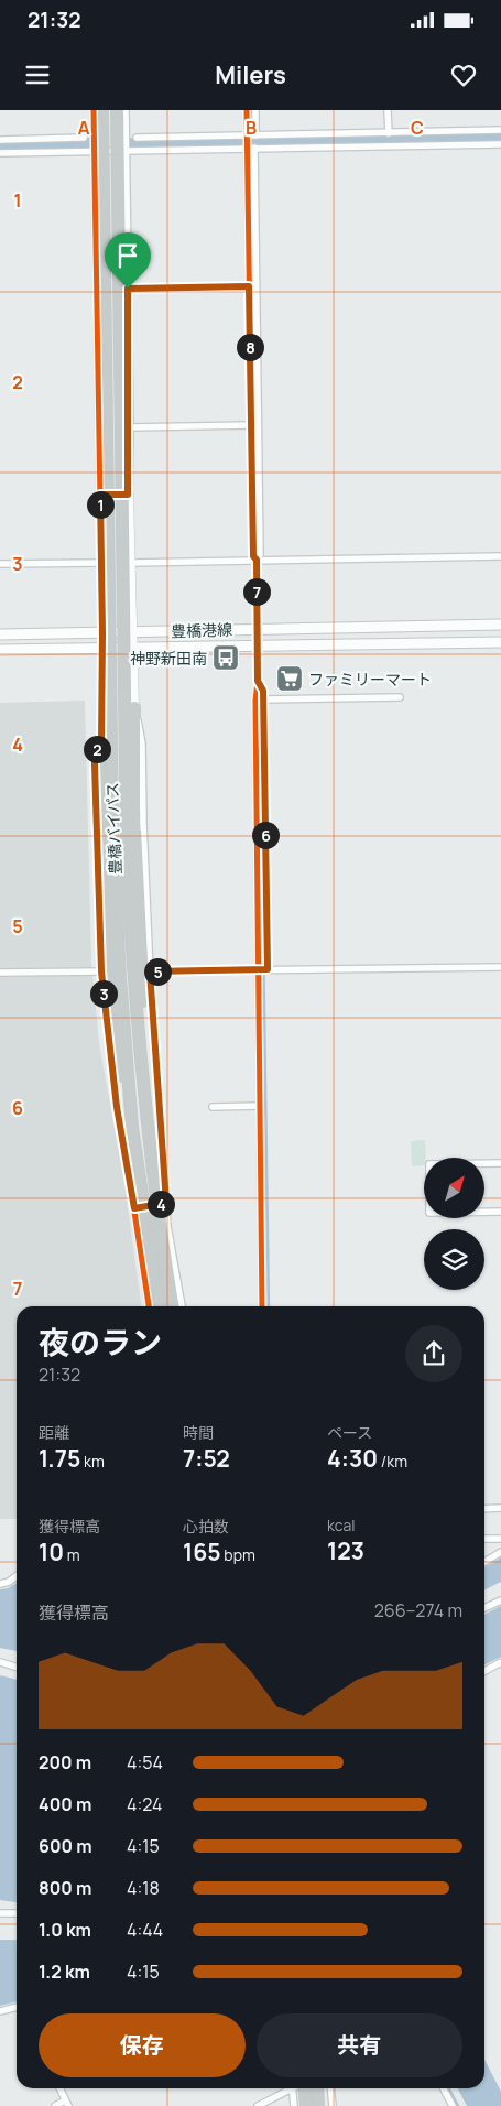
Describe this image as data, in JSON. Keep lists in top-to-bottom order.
{
  "streets": {
    "highway": ["豊橋バイパス"],
    "main road": ["豊橋港線"]
  },
  "places": {
    "bus stop": ["神野新田南"],
    "supermarket": ["ファミリーマート"]
  },
  "north": "top right",
  "page": {
    "status": "21:32",
    "header": "Milers",
    "pins": [
      "8",
      "1",
      "7",
      "2",
      "6",
      "5",
      "3",
      "4"
    ],
    "heading": ["夜のラン", "21:32"],
    "stats": [
      ["距離", "1.75 km"],
      ["時間", "7:52"],
      ["ペース", "4:30 /km"],
      ["獲得標高", "10 m"],
      ["心拍数", "165 bpm"],
      ["kcal", "123"]
    ],
    "chart": ["獲得標高", "266–274 m"],
    "list": [
      {
        "name": "200 m",
        "note": "4:54"
      },
      {
        "name": "400 m",
        "note": "4:24"
      },
      {
        "name": "600 m",
        "note": "4:15"
      },
      {
        "name": "800 m",
        "note": "4:18"
      },
      {
        "name": "1.0 km",
        "note": "4:44"
      },
      {
        "name": "1.2 km",
        "note": "4:15"
      }
    ],
    "buttons": ["保存", "共有"]
  },
  "grid": {
    "columns": ["A", "B", "C"],
    "rows": [
      "1",
      "2",
      "3",
      "4",
      "5",
      "6",
      "7"
    ]
  }
}
